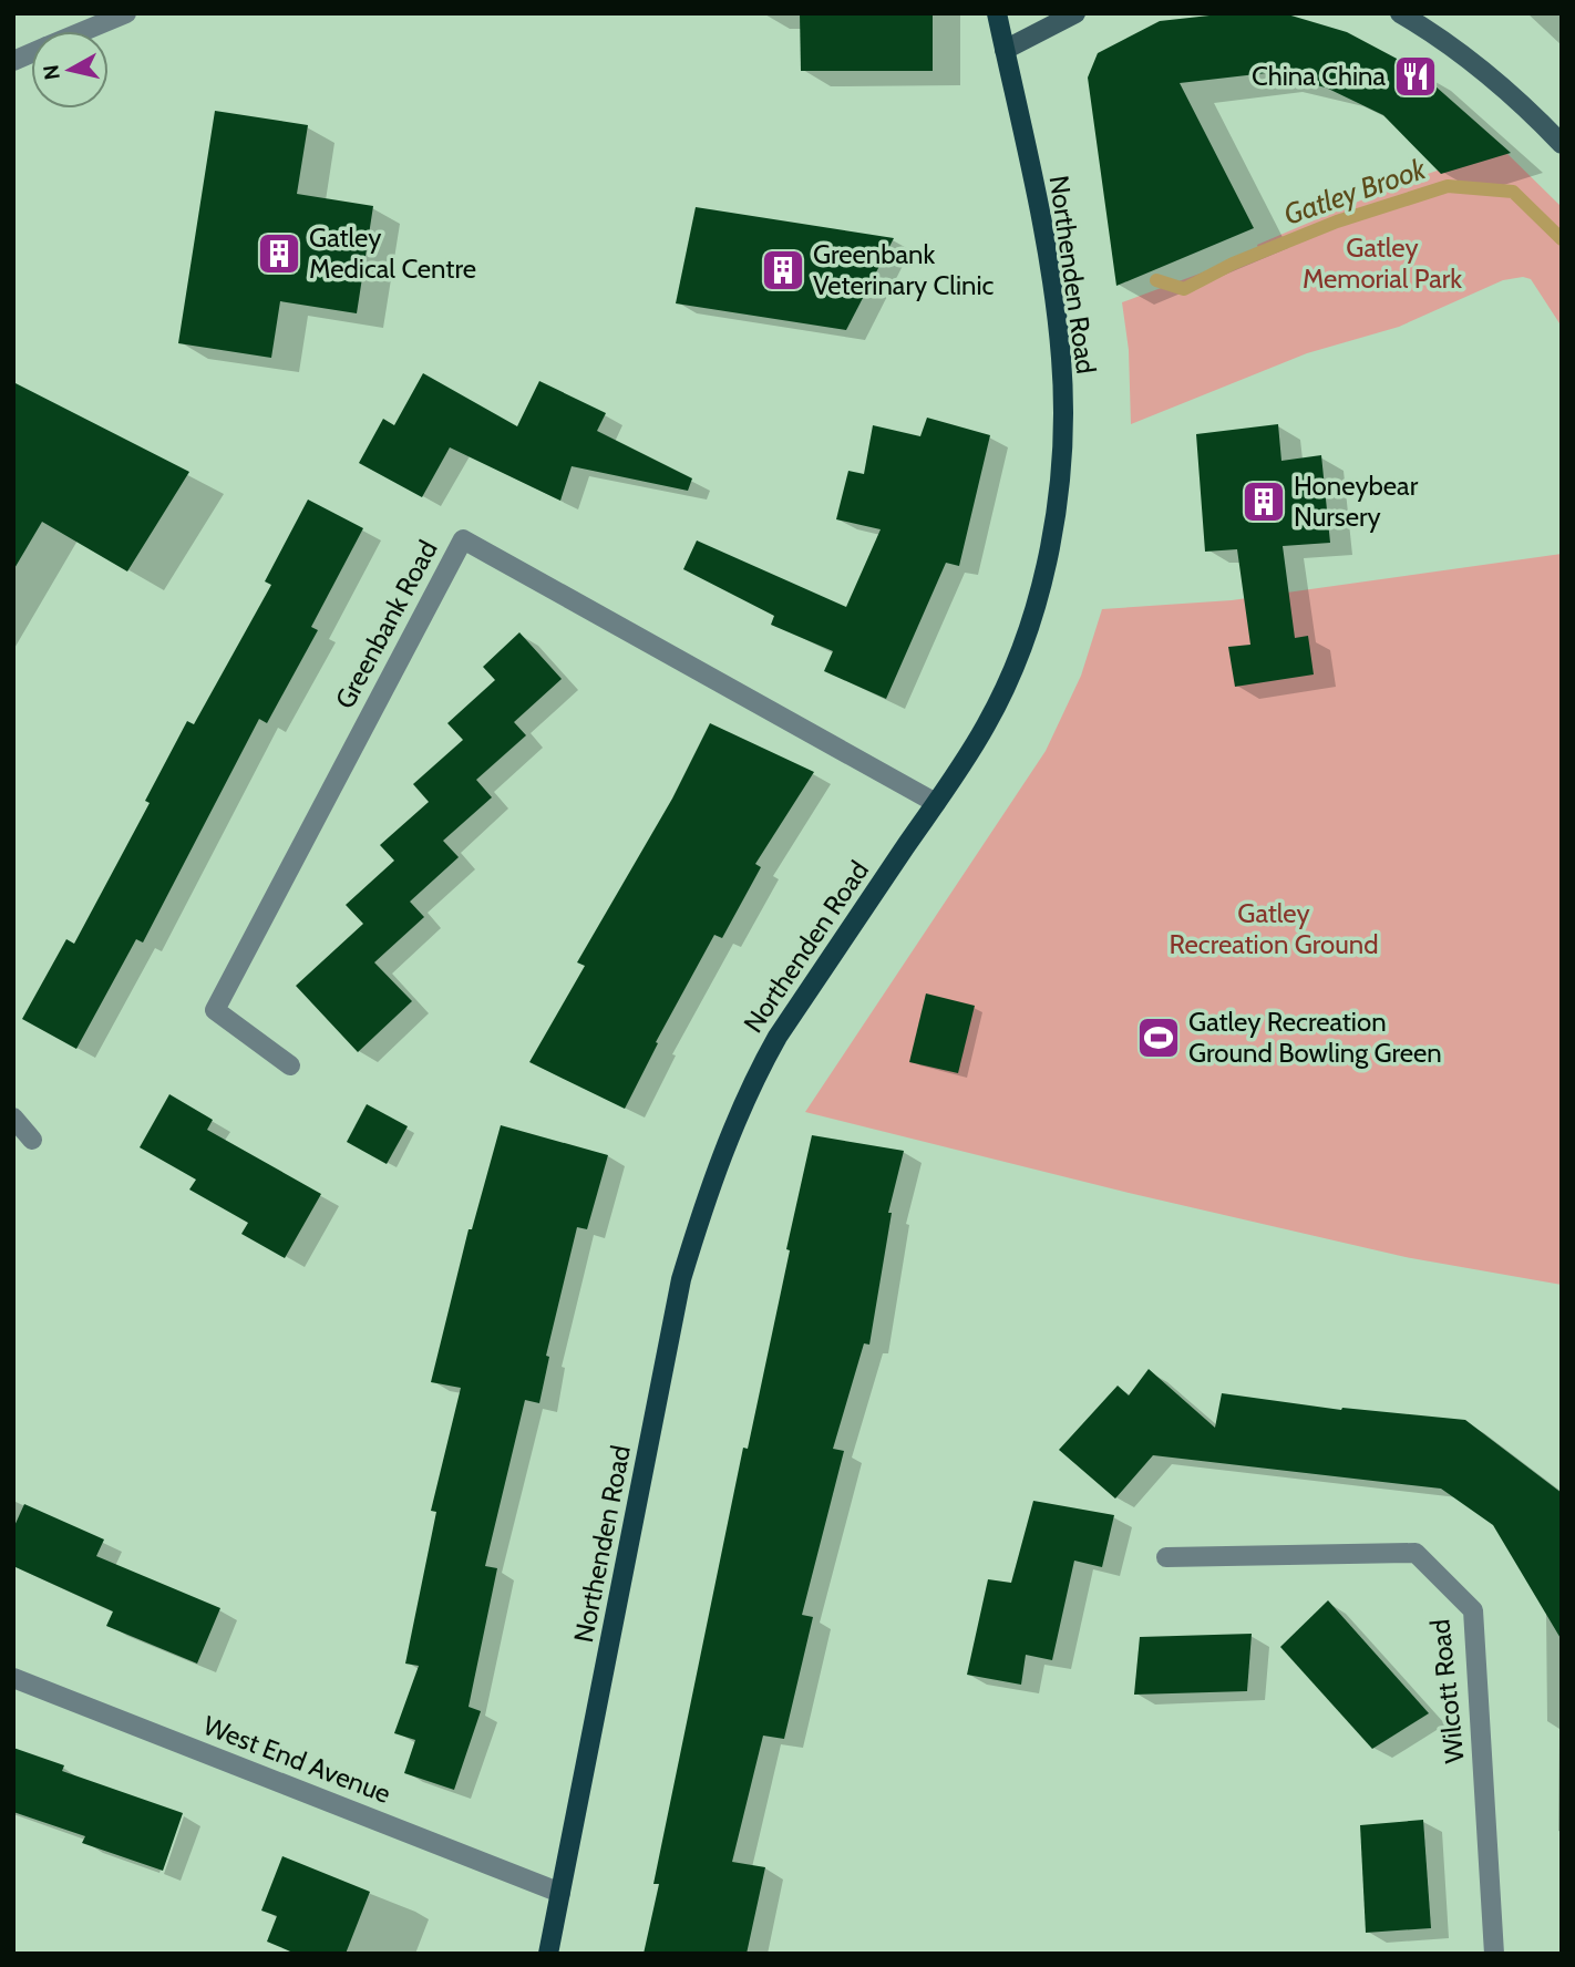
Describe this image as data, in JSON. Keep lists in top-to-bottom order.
{
  "streets": {
    "main road": ["Northenden Road"],
    "street": ["Greenbank Road", "Wilcott Road", "West End Avenue"]
  },
  "crossings": [
    ["Northenden Road", "Greenbank Road"],
    ["Northenden Road", "West End Avenue"]
  ],
  "water": ["Gatley Brook"],
  "parks": ["Gatley Memorial Park", "Gatley Recreation Ground"],
  "places": {
    "restaurant": ["China China"],
    "building": ["Gatley Medical Centre", "Greenbank Veterinary Clinic", "Honeybear Nursery"],
    "sports": ["Gatley Recreation Ground Bowling Green"]
  },
  "north": "left"
}
